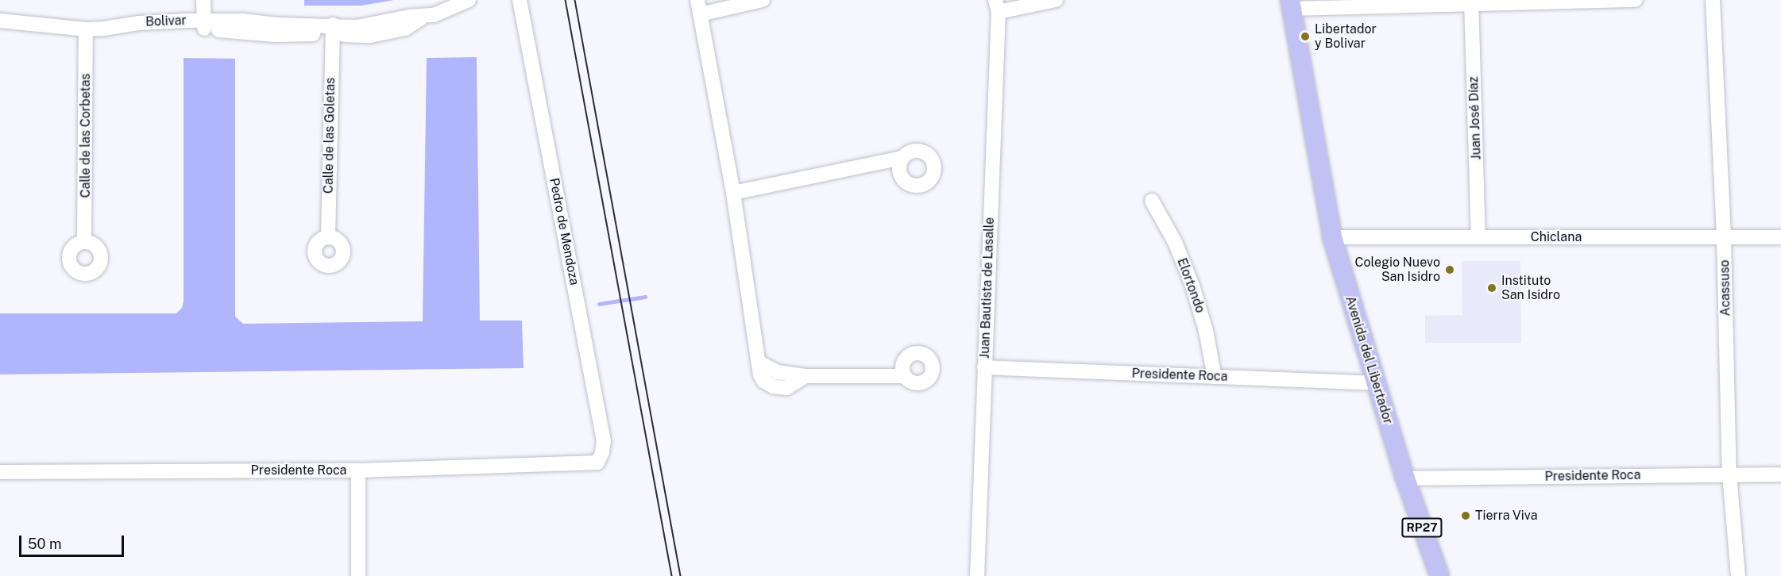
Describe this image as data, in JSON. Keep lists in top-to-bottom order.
{
  "streets": {
    "main road": ["Avenida del Libertador", "RP27"],
    "street": [
      "Bolivar",
      "Juan José Díaz",
      "Calle de las Corbetas",
      "Calle de las Goletas",
      "Pedro de Mendoza",
      "Chiclana",
      "Elortondo",
      "Juan Bautista de Lasalle",
      "Acassuso",
      "Presidente Roca"
    ]
  },
  "crossings": [
    ["Bolivar", "Calle de las Corbetas"],
    ["Bolivar", "Calle de las Goletas"],
    ["Juan José Díaz", "Chiclana"],
    ["Pedro de Mendoza", "Presidente Roca"],
    ["Chiclana", "Acassuso"],
    ["Chiclana", "Avenida del Libertador"],
    ["Elortondo", "Presidente Roca"],
    ["Juan Bautista de Lasalle", "Presidente Roca"],
    ["Acassuso", "Presidente Roca"],
    ["Avenida del Libertador", "Presidente Roca"]
  ],
  "places": [
    "Libertador y Bolivar",
    "Colegio Nuevo San Isidro",
    "Instituto San Isidro",
    "Tierra Viva"
  ],
  "scale_bar": "50 m"
}
